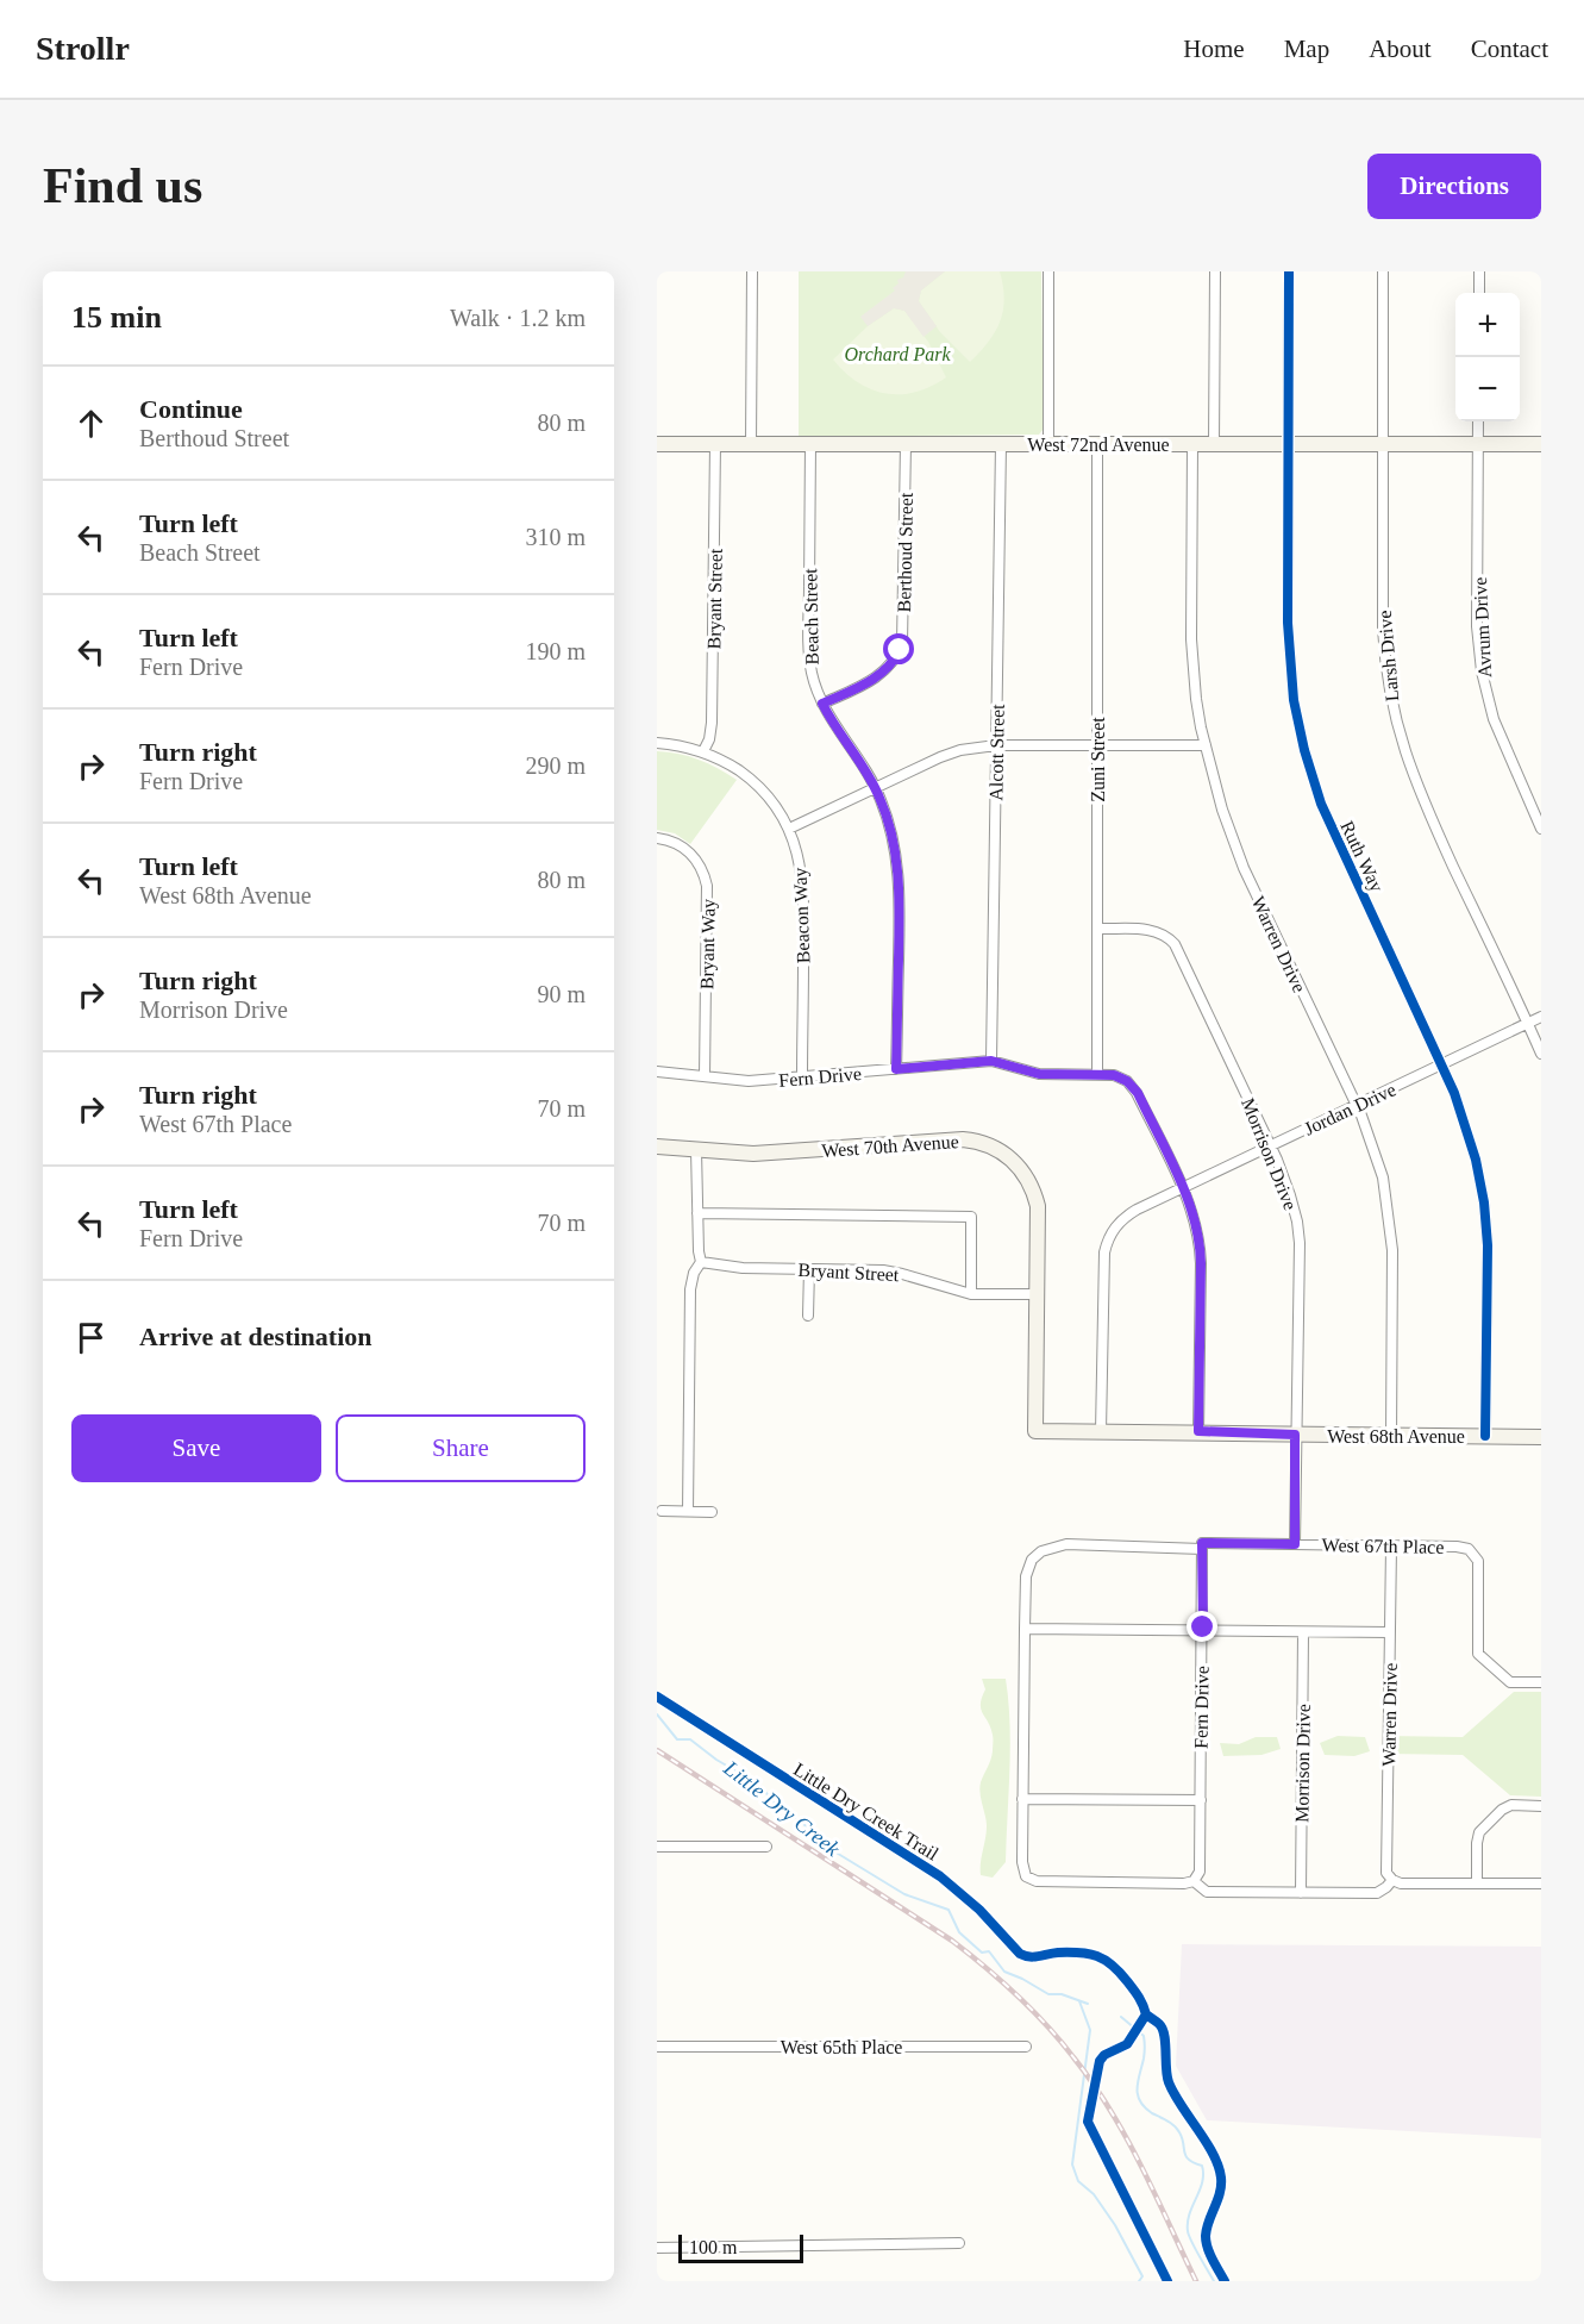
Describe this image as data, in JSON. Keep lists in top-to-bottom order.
{
  "streets": {
    "street": [
      "West 72nd Avenue",
      "Berthoud Street",
      "Bryant Street",
      "Beach Street",
      "Avrum Drive",
      "Larsh Drive",
      "Alcott Street",
      "Zuni Street",
      "Ruth Way",
      "Beacon Way",
      "Bryant Way",
      "Warren Drive",
      "Fern Drive",
      "Jordan Drive",
      "West 70th Avenue",
      "Morrison Drive",
      "West 68th Avenue",
      "West 67th Place",
      "West 65th Place"
    ],
    "cycle path": ["Little Dry Creek Trail"]
  },
  "crossings": [
    ["West 72nd Avenue", "Berthoud Street"],
    ["West 72nd Avenue", "Bryant Street"],
    ["West 72nd Avenue", "Beach Street"],
    ["West 72nd Avenue", "Avrum Drive"],
    ["West 72nd Avenue", "Larsh Drive"],
    ["West 72nd Avenue", "Alcott Street"],
    ["West 72nd Avenue", "Zuni Street"],
    ["West 72nd Avenue", "Ruth Way"],
    ["West 72nd Avenue", "Warren Drive"],
    ["Berthoud Street", "Beach Street"],
    ["Bryant Street", "Beacon Way"],
    ["Bryant Street", "West 70th Avenue"],
    ["Beach Street", "Fern Drive"],
    ["Larsh Drive", "Jordan Drive"],
    ["Alcott Street", "Fern Drive"],
    ["Zuni Street", "Fern Drive"],
    ["Zuni Street", "Morrison Drive"],
    ["Ruth Way", "Jordan Drive"],
    ["Ruth Way", "West 68th Avenue"],
    ["Beacon Way", "Fern Drive"],
    ["Bryant Way", "Fern Drive"],
    ["Warren Drive", "Jordan Drive"],
    ["Warren Drive", "West 68th Avenue"],
    ["Warren Drive", "West 67th Place"],
    ["Fern Drive", "Jordan Drive"],
    ["Fern Drive", "West 68th Avenue"],
    ["Fern Drive", "West 67th Place"],
    ["Jordan Drive", "Morrison Drive"],
    ["Jordan Drive", "West 68th Avenue"],
    ["West 70th Avenue", "West 68th Avenue"],
    ["Morrison Drive", "West 68th Avenue"],
    ["Morrison Drive", "West 67th Place"]
  ],
  "water": ["Little Dry Creek"],
  "parks": ["Orchard Park"],
  "scale_bar": "100 m",
  "page": {
    "header": "Strollr",
    "nav": [
      "Home",
      "Map",
      "About",
      "Contact"
    ],
    "buttons": [
      "Directions",
      ["Save", "Share"]
    ],
    "title": "Find us",
    "heading": ["15 min", "Walk · 1.2 km"],
    "map_buttons": ["+", "−"],
    "list": [
      ["Continue", "Berthoud Street", "80 m"],
      ["Turn left", "Beach Street", "310 m"],
      ["Turn left", "Fern Drive", "190 m"],
      ["Turn right", "Fern Drive", "290 m"],
      ["Turn left", "West 68th Avenue", "80 m"],
      ["Turn right", "Morrison Drive", "90 m"],
      ["Turn right", "West 67th Place", "70 m"],
      ["Turn left", "Fern Drive", "70 m"],
      "Arrive at destination"
    ],
    "scale": "100 m"
  }
}
